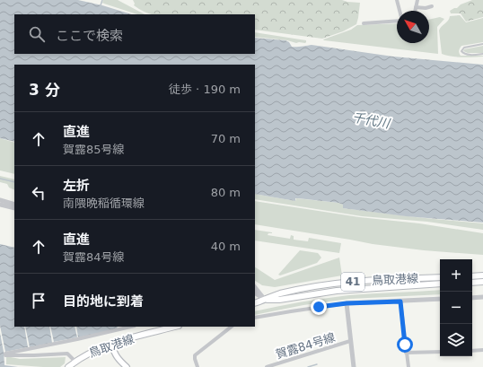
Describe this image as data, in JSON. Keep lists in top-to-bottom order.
{
  "streets": {
    "main road": ["鳥取港線", "41"],
    "street": ["賀露84号線"]
  },
  "water": ["千代川"],
  "north": "top left",
  "page": {
    "search": "ここで検索",
    "heading": ["3 分", "徒歩 · 190 m"],
    "list": [
      ["直進", "賀露85号線", "70 m"],
      ["左折", "南隈晩稲循環線", "80 m"],
      ["直進", "賀露84号線", "40 m"],
      "目的地に到着"
    ],
    "map_buttons": ["+", "−"]
  }
}
